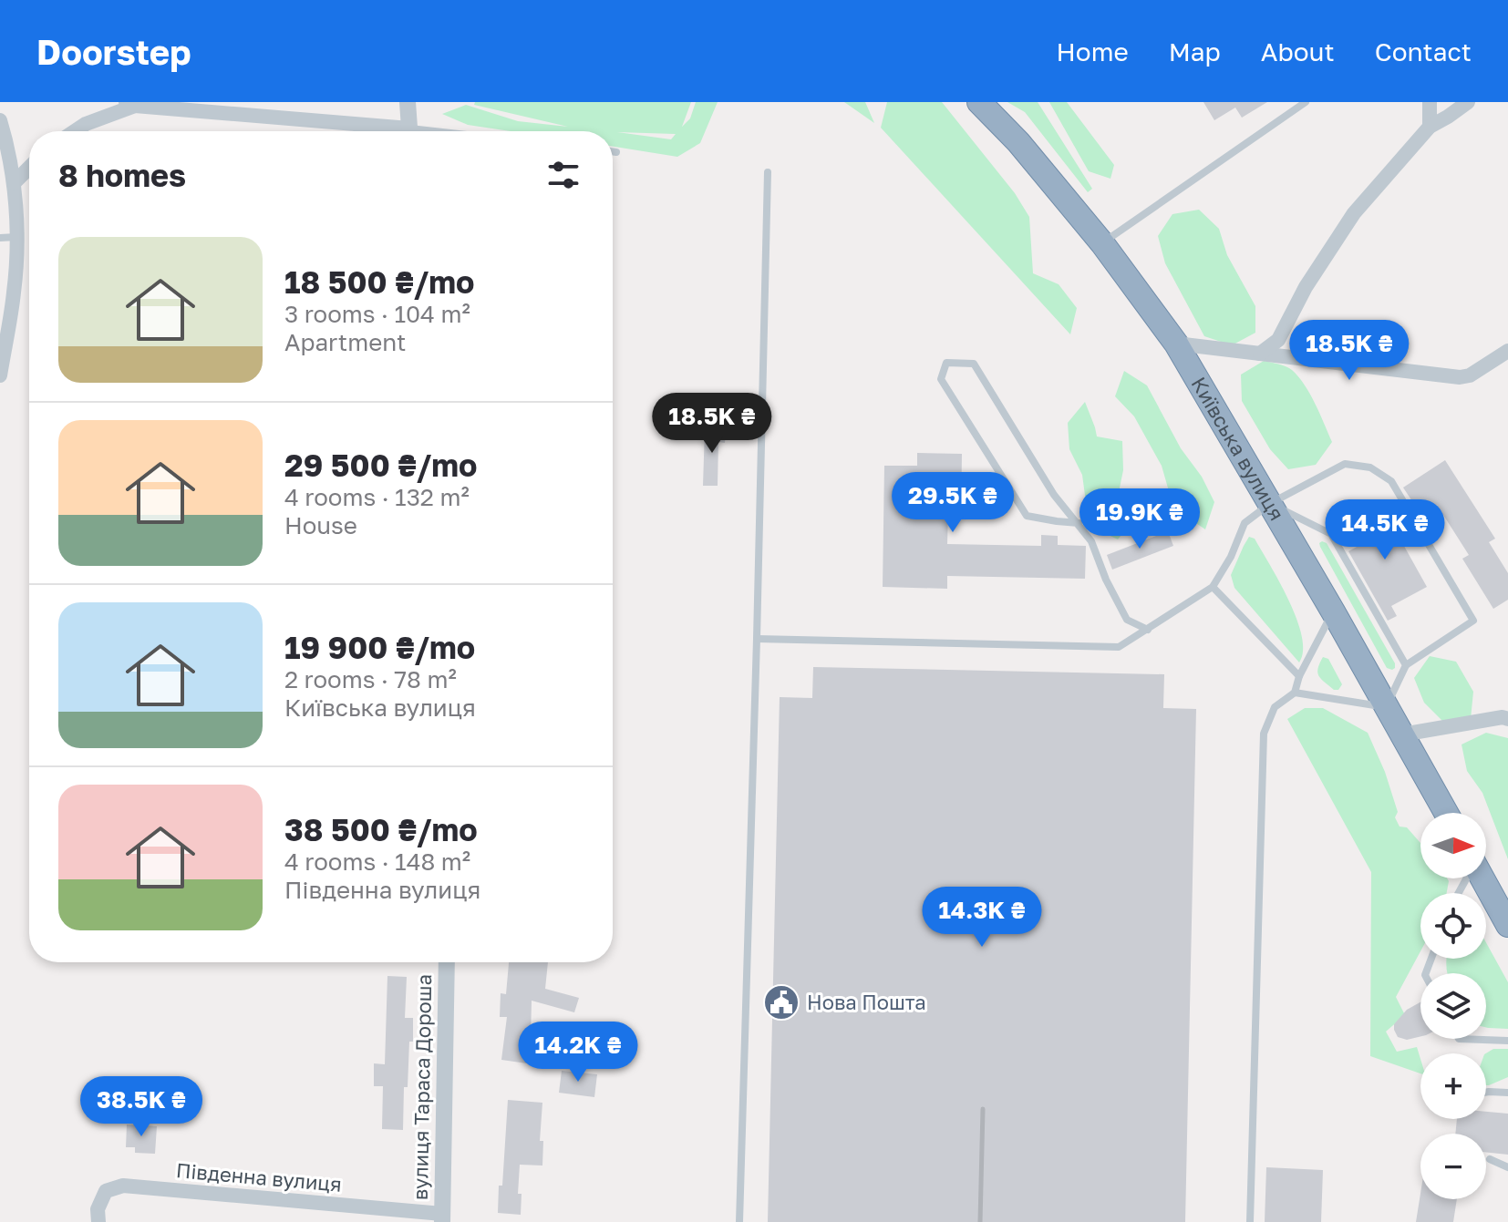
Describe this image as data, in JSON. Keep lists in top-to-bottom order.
{
  "streets": {
    "highway": ["Київська вулиця"],
    "street": ["вулиця Тараса Дороша", "Південна вулиця"]
  },
  "crossings": [
    ["вулиця Тараса Дороша", "Південна вулиця"]
  ],
  "places": {
    "public building": ["Нова Пошта"]
  },
  "north": "right",
  "page": {
    "header": "Doorstep",
    "nav": [
      "Home",
      "Map",
      "About",
      "Contact"
    ],
    "heading": "8 homes",
    "list": [
      {
        "name": "18 500 ₴/mo",
        "note": "3 rooms · 104 m² · Apartment"
      },
      {
        "name": "29 500 ₴/mo",
        "note": "4 rooms · 132 m² · House"
      },
      {
        "name": "19 900 ₴/mo",
        "note": "2 rooms · 78 m² · Київська вулиця"
      },
      {
        "name": "38 500 ₴/mo",
        "note": "4 rooms · 148 m² · Південна вулиця"
      }
    ],
    "price": [
      "18.5K ₴",
      "18.5K ₴",
      "29.5K ₴",
      "19.9K ₴",
      "14.5K ₴",
      "14.3K ₴",
      "14.2K ₴",
      "38.5K ₴"
    ],
    "map_buttons": ["+", "−"]
  }
}
